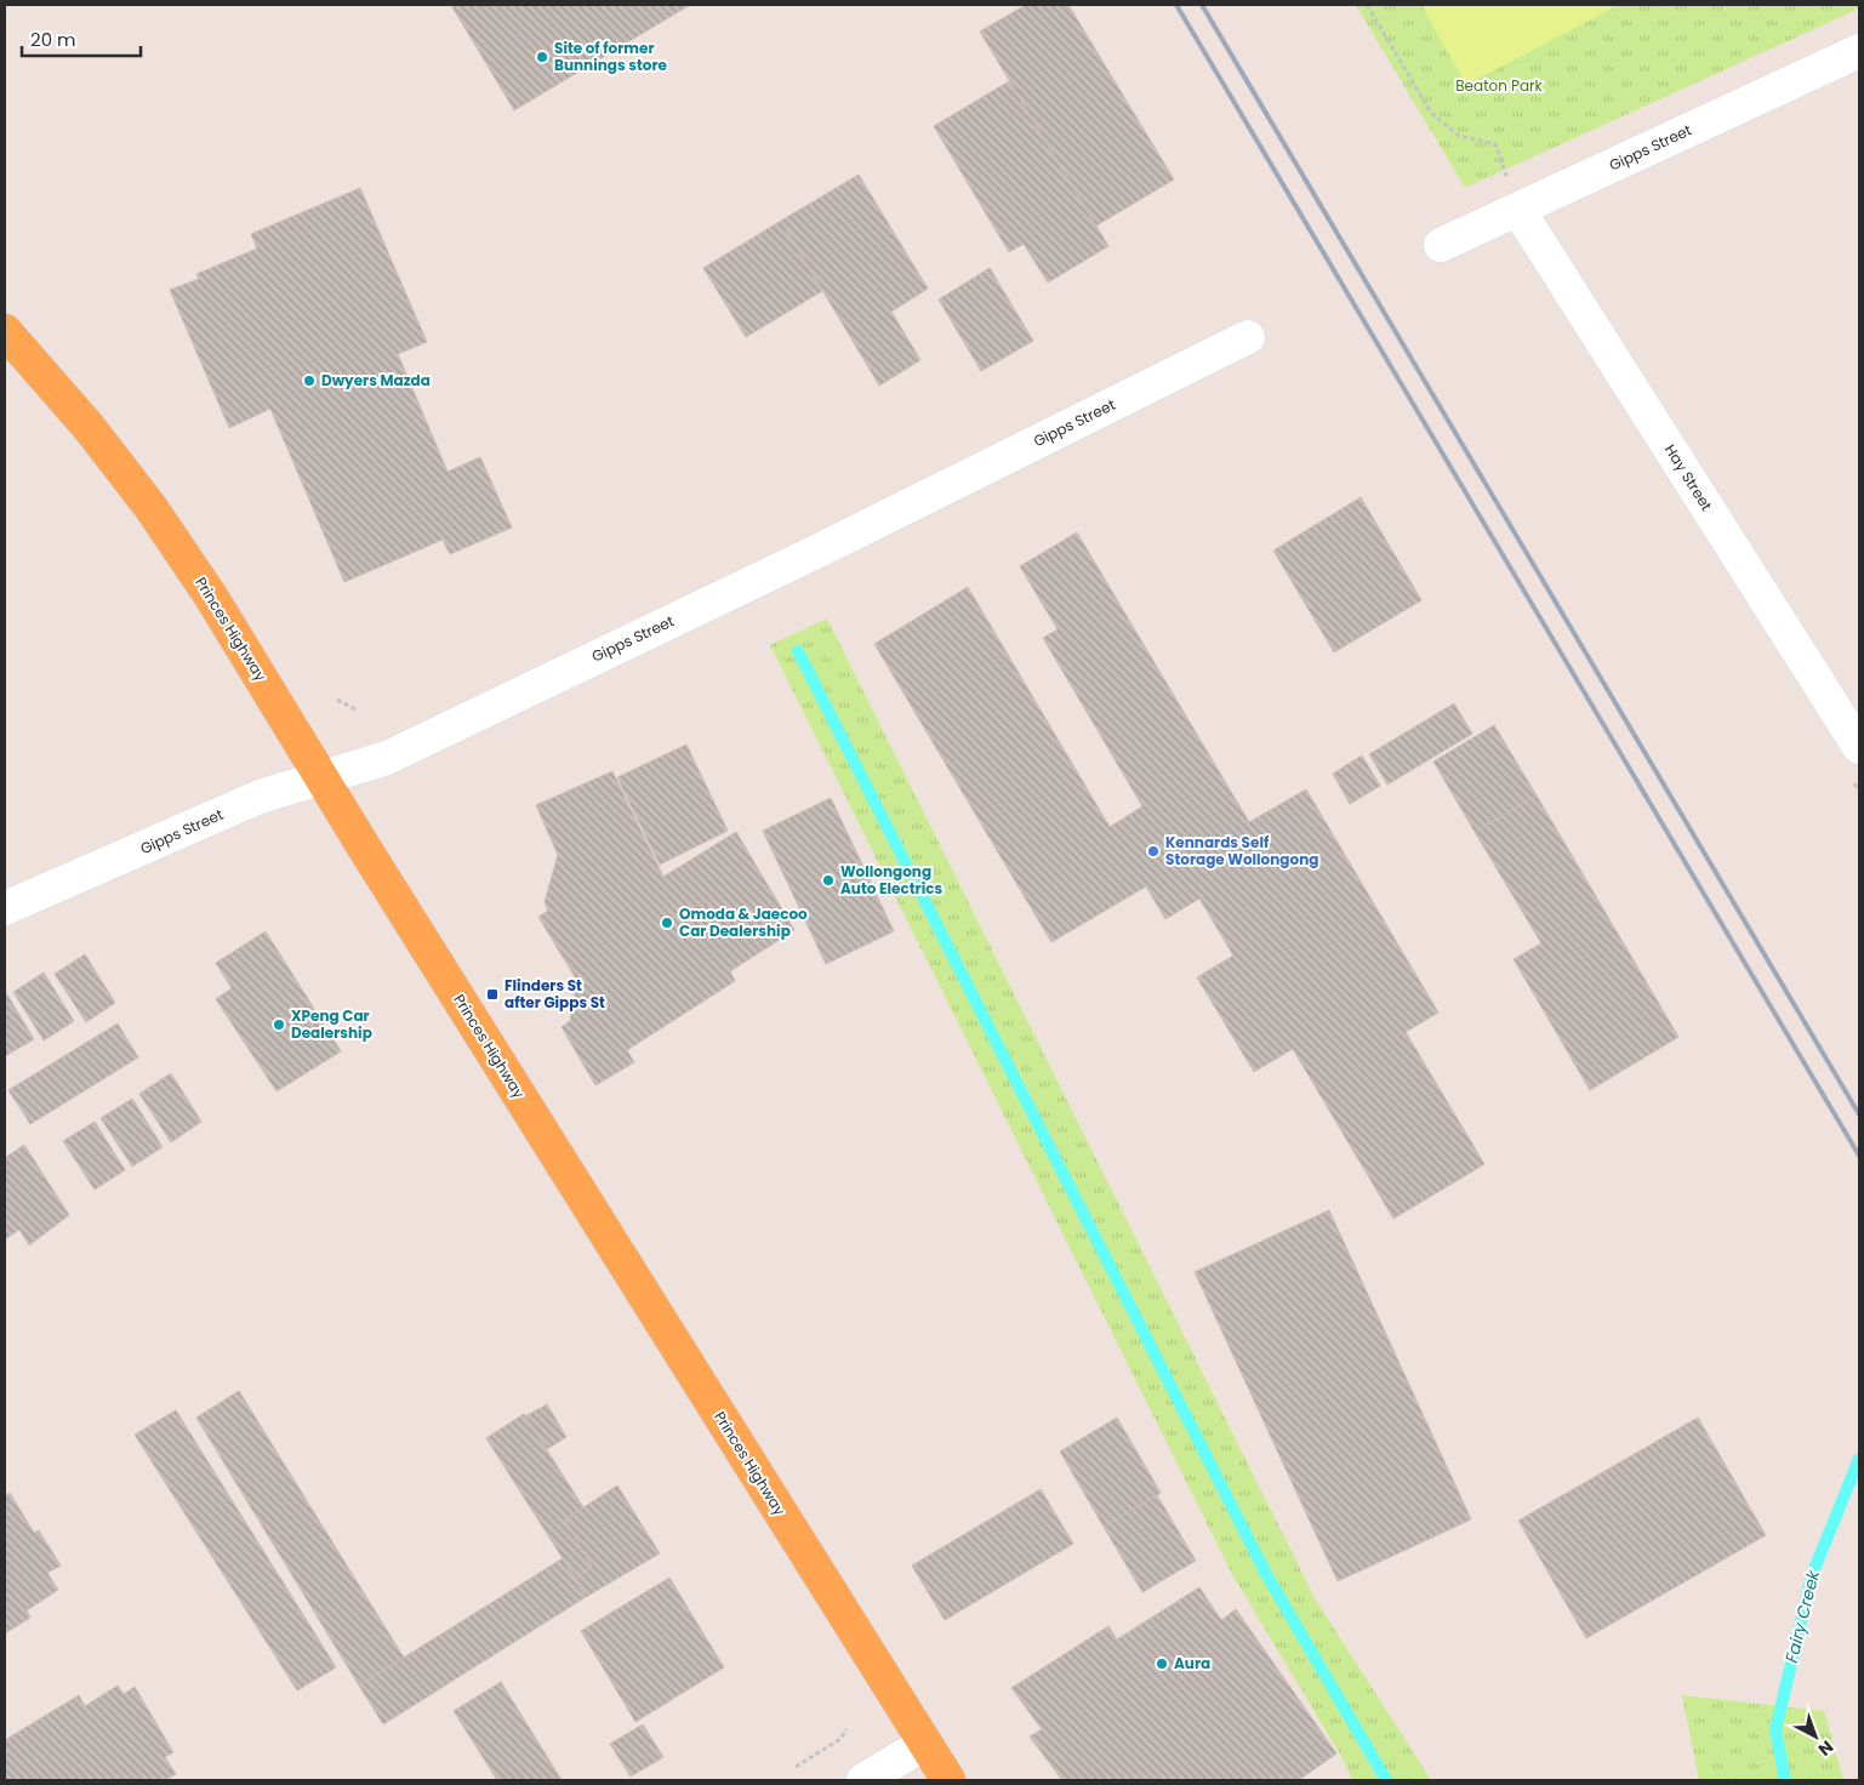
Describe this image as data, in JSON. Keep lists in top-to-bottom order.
{
  "streets": {
    "main road": ["Princes Highway"],
    "street": ["Gipps Street", "Hay Street"]
  },
  "crossings": [
    ["Gipps Street", "Hay Street"],
    ["Gipps Street", "Princes Highway"]
  ],
  "water": ["Fairy Creek"],
  "parks": ["Beaton Park"],
  "places": {
    "other": [
      "Site of former Bunnings store",
      "Dwyers Mazda",
      "Kennards Self Storage Wollongong",
      "Wollongong Auto Electrics",
      "Omoda & Jaecoo Car Dealership",
      "XPeng Car Dealership",
      "Aura"
    ],
    "transit": ["Flinders St after Gipps St"]
  },
  "scale_bar": "20 m",
  "north": "bottom right"
}
